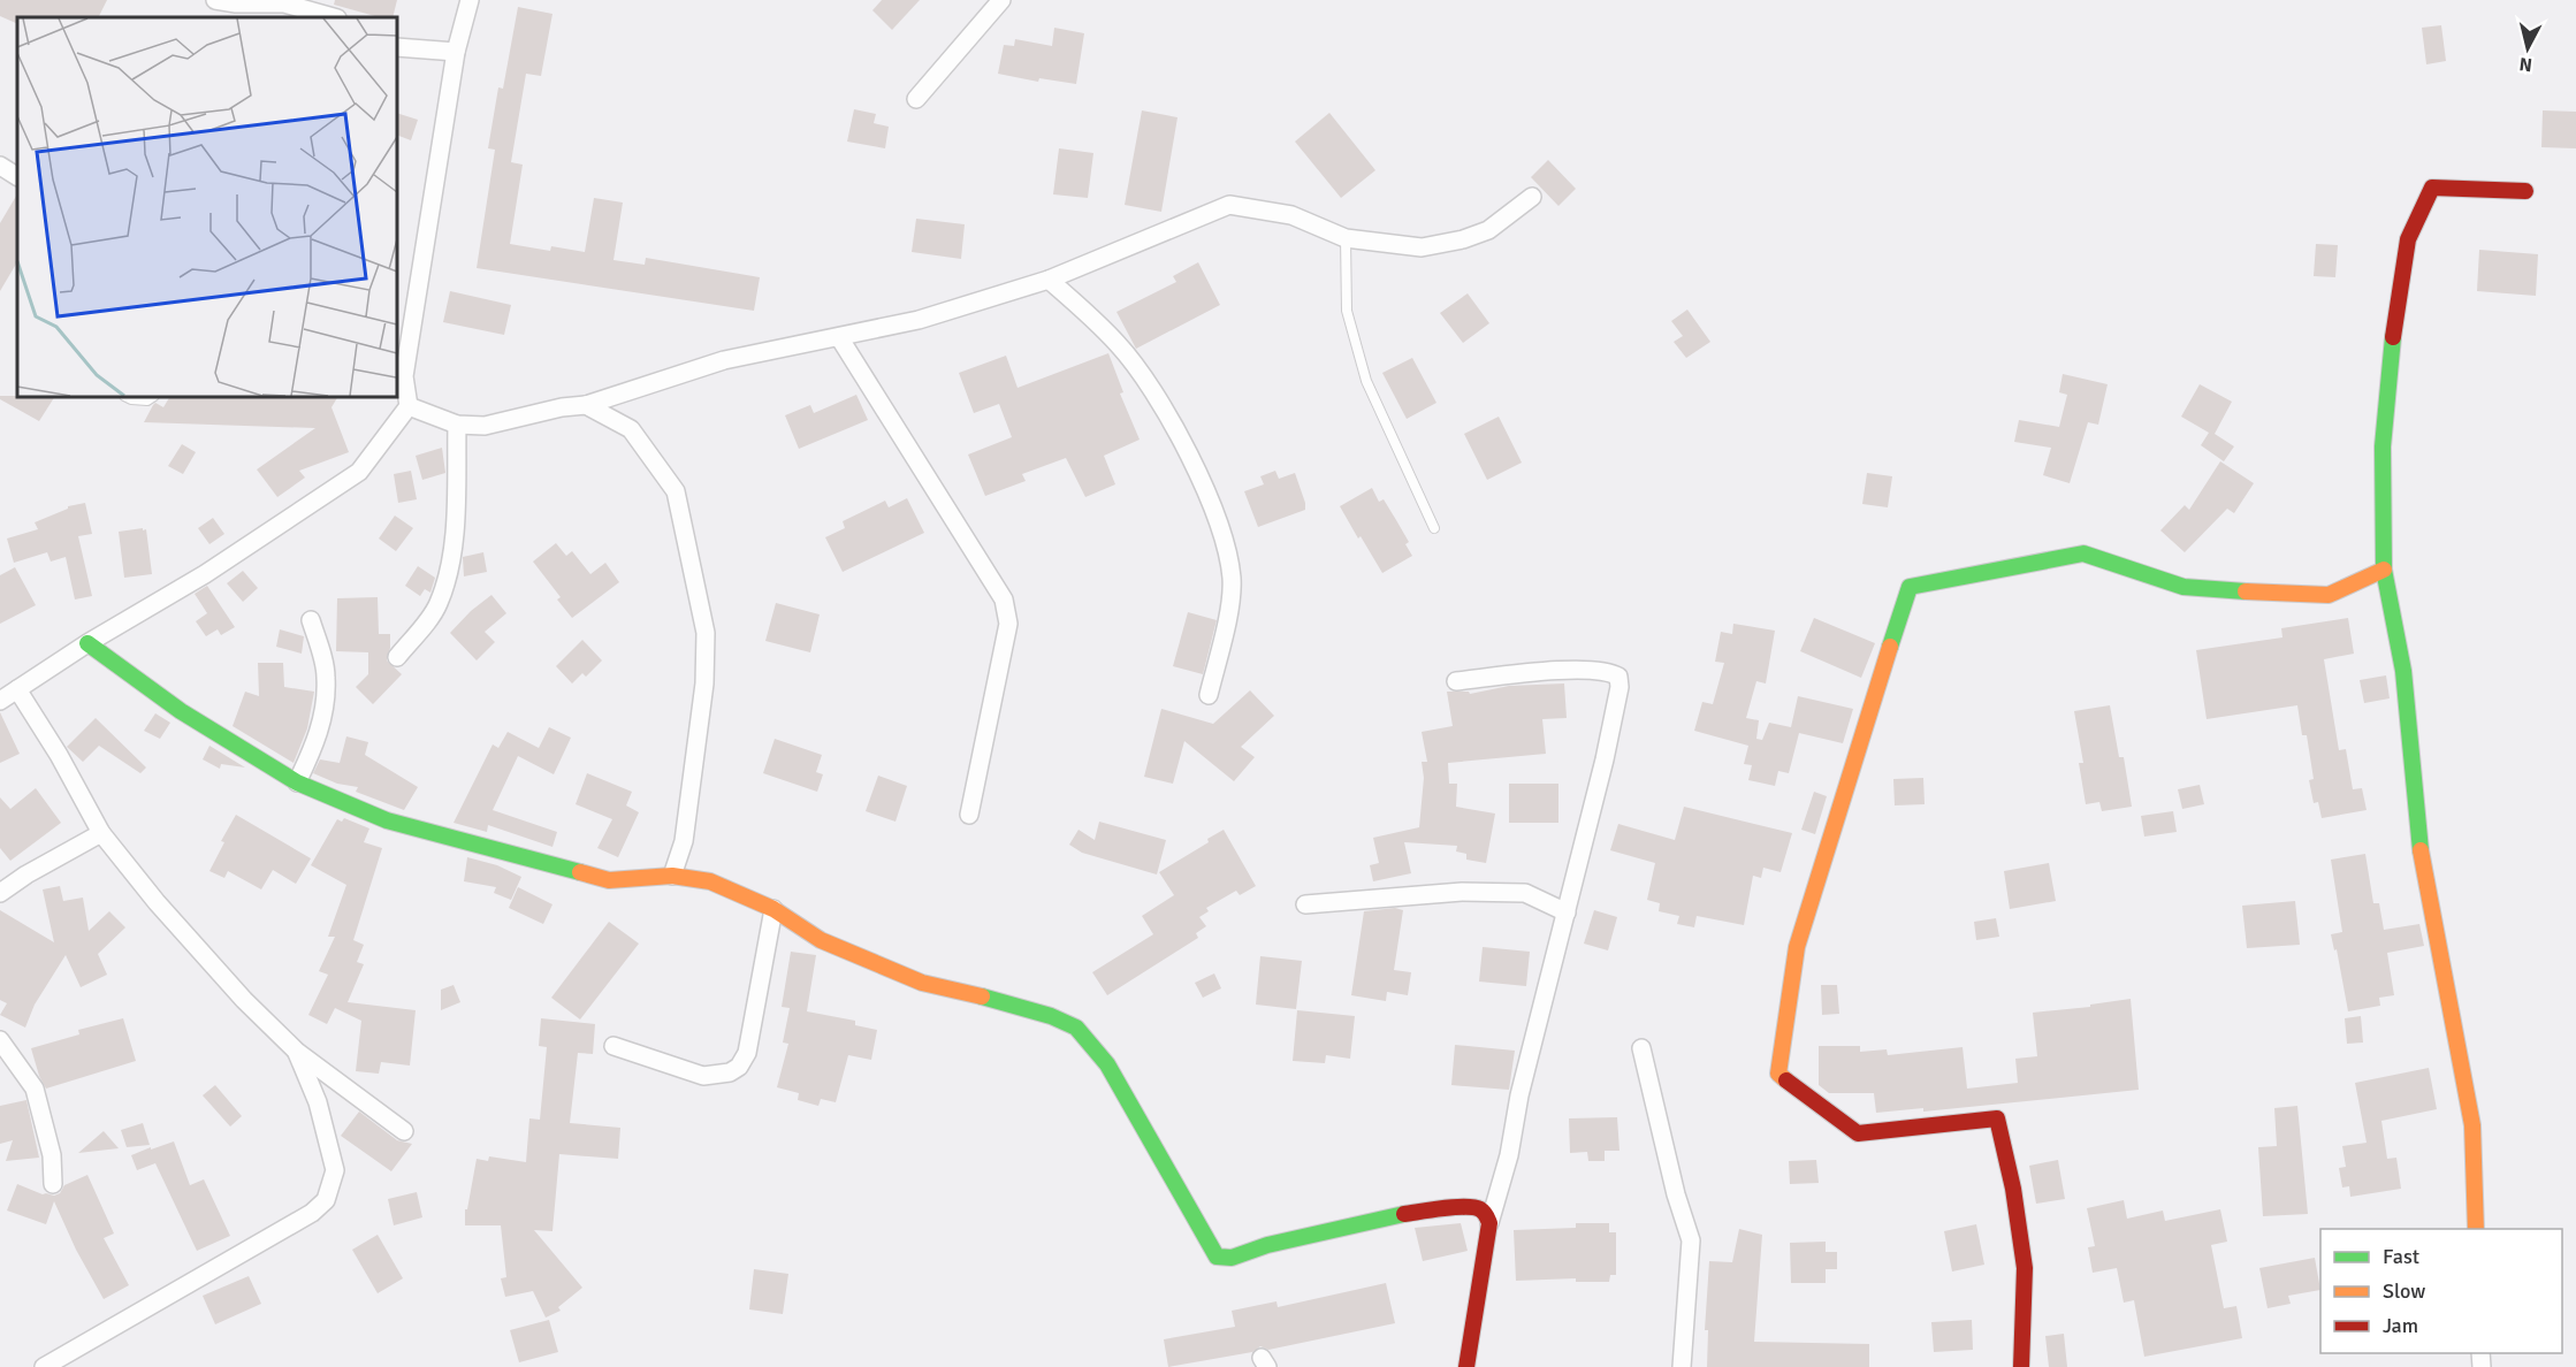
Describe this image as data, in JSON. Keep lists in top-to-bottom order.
{
  "legend": ["Fast", "Slow", "Jam"],
  "north": "bottom"
}
